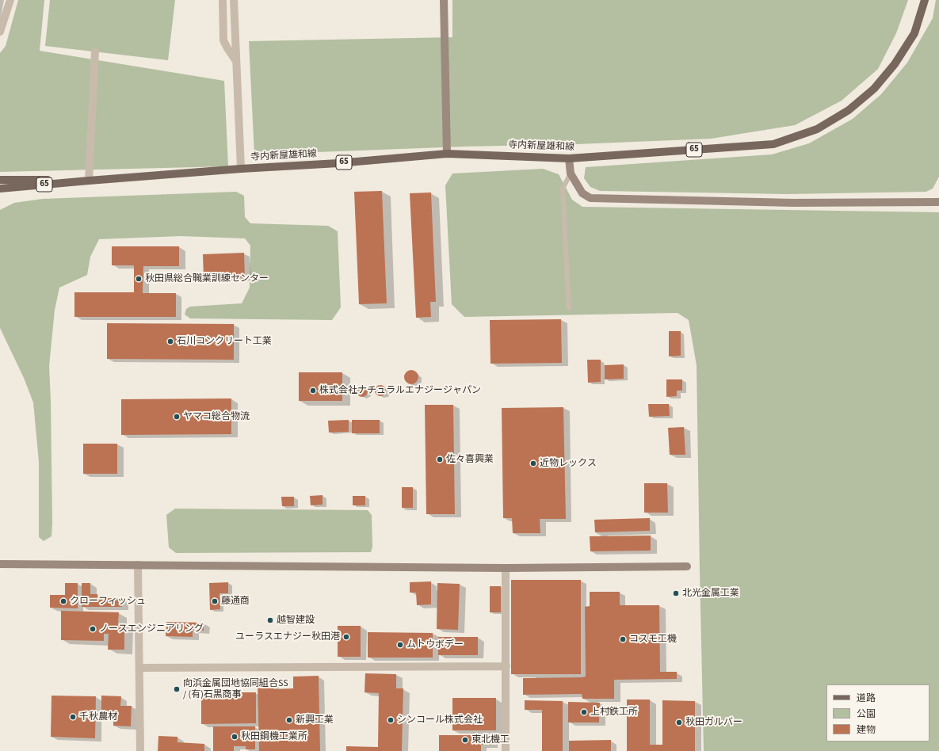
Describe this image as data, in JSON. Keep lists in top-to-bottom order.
{
  "streets": {
    "main road": ["寺内新屋雄和線", "65"]
  },
  "places": [
    "秋田県総合職業訓練センター",
    "石川コンクリート工業",
    "株式会社ナチュラルエナジージャパン",
    "ヤマコ総合物流",
    "佐々喜興業",
    "近物レックス",
    "北光金属工業",
    "クローフィッシュ",
    "藤通商",
    "越智建設",
    "ノースエンジニアリング",
    "ユーラスエナジー秋田港",
    "コスモ工機",
    "ムトウボデー",
    "向浜金属団地協同組合SS / (有)石黒商事",
    "上村鉄工所",
    "千秋農材",
    "新興工業",
    "シンコール株式会社",
    "秋田ガルバー",
    "秋田鋼機工業所",
    "東北機工"
  ],
  "legend": ["道路", "公園", "建物"]
}
